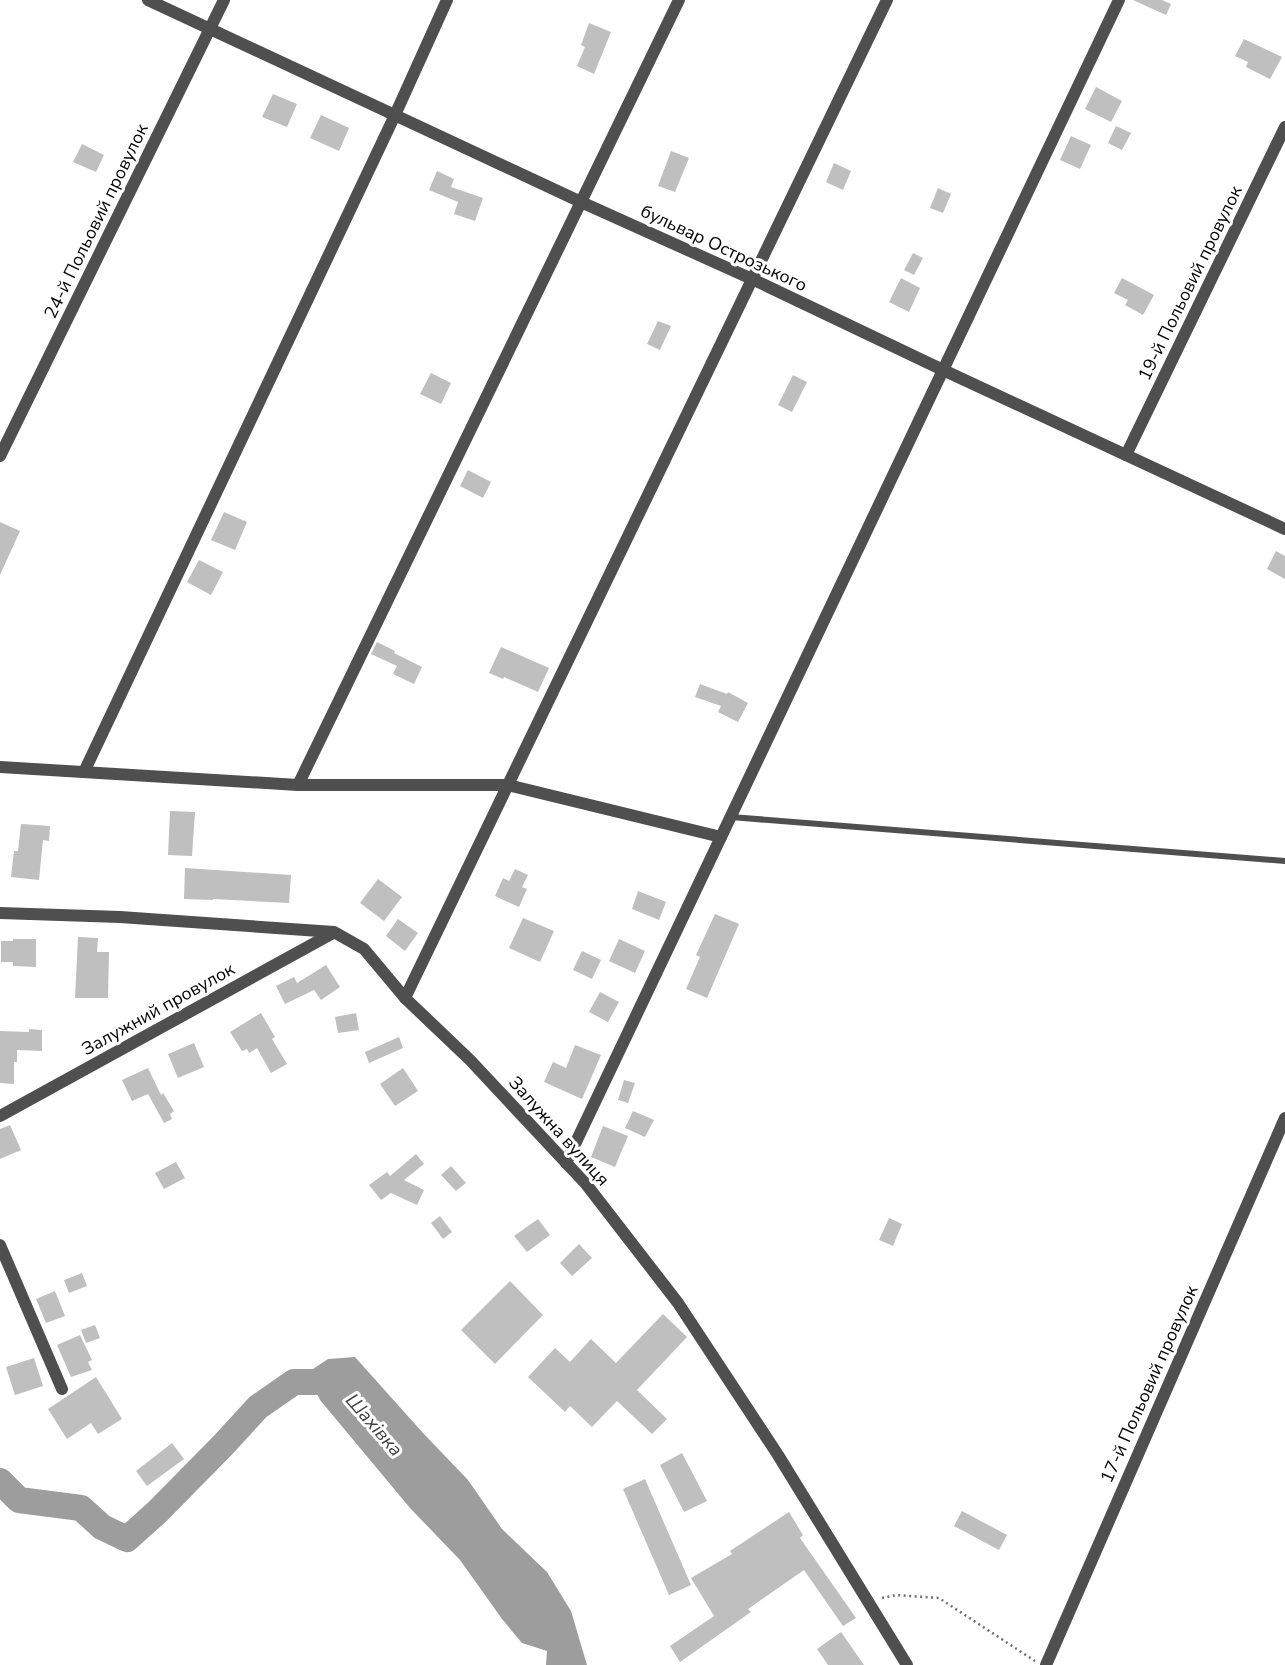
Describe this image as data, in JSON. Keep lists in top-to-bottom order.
{
  "streets": {
    "street": [
      "24-й Польовий провулок",
      "бульвар Острозького",
      "19-й Польовий провулок",
      "Залужний провулок",
      "Залужна вулиця",
      "17-й Польовий провулок"
    ]
  },
  "crossings": [
    ["24-й Польовий провулок", "бульвар Острозького"],
    ["бульвар Острозького", "19-й Польовий провулок"],
    ["Залужний провулок", "Залужна вулиця"]
  ],
  "water": ["Шахівка"]
}
